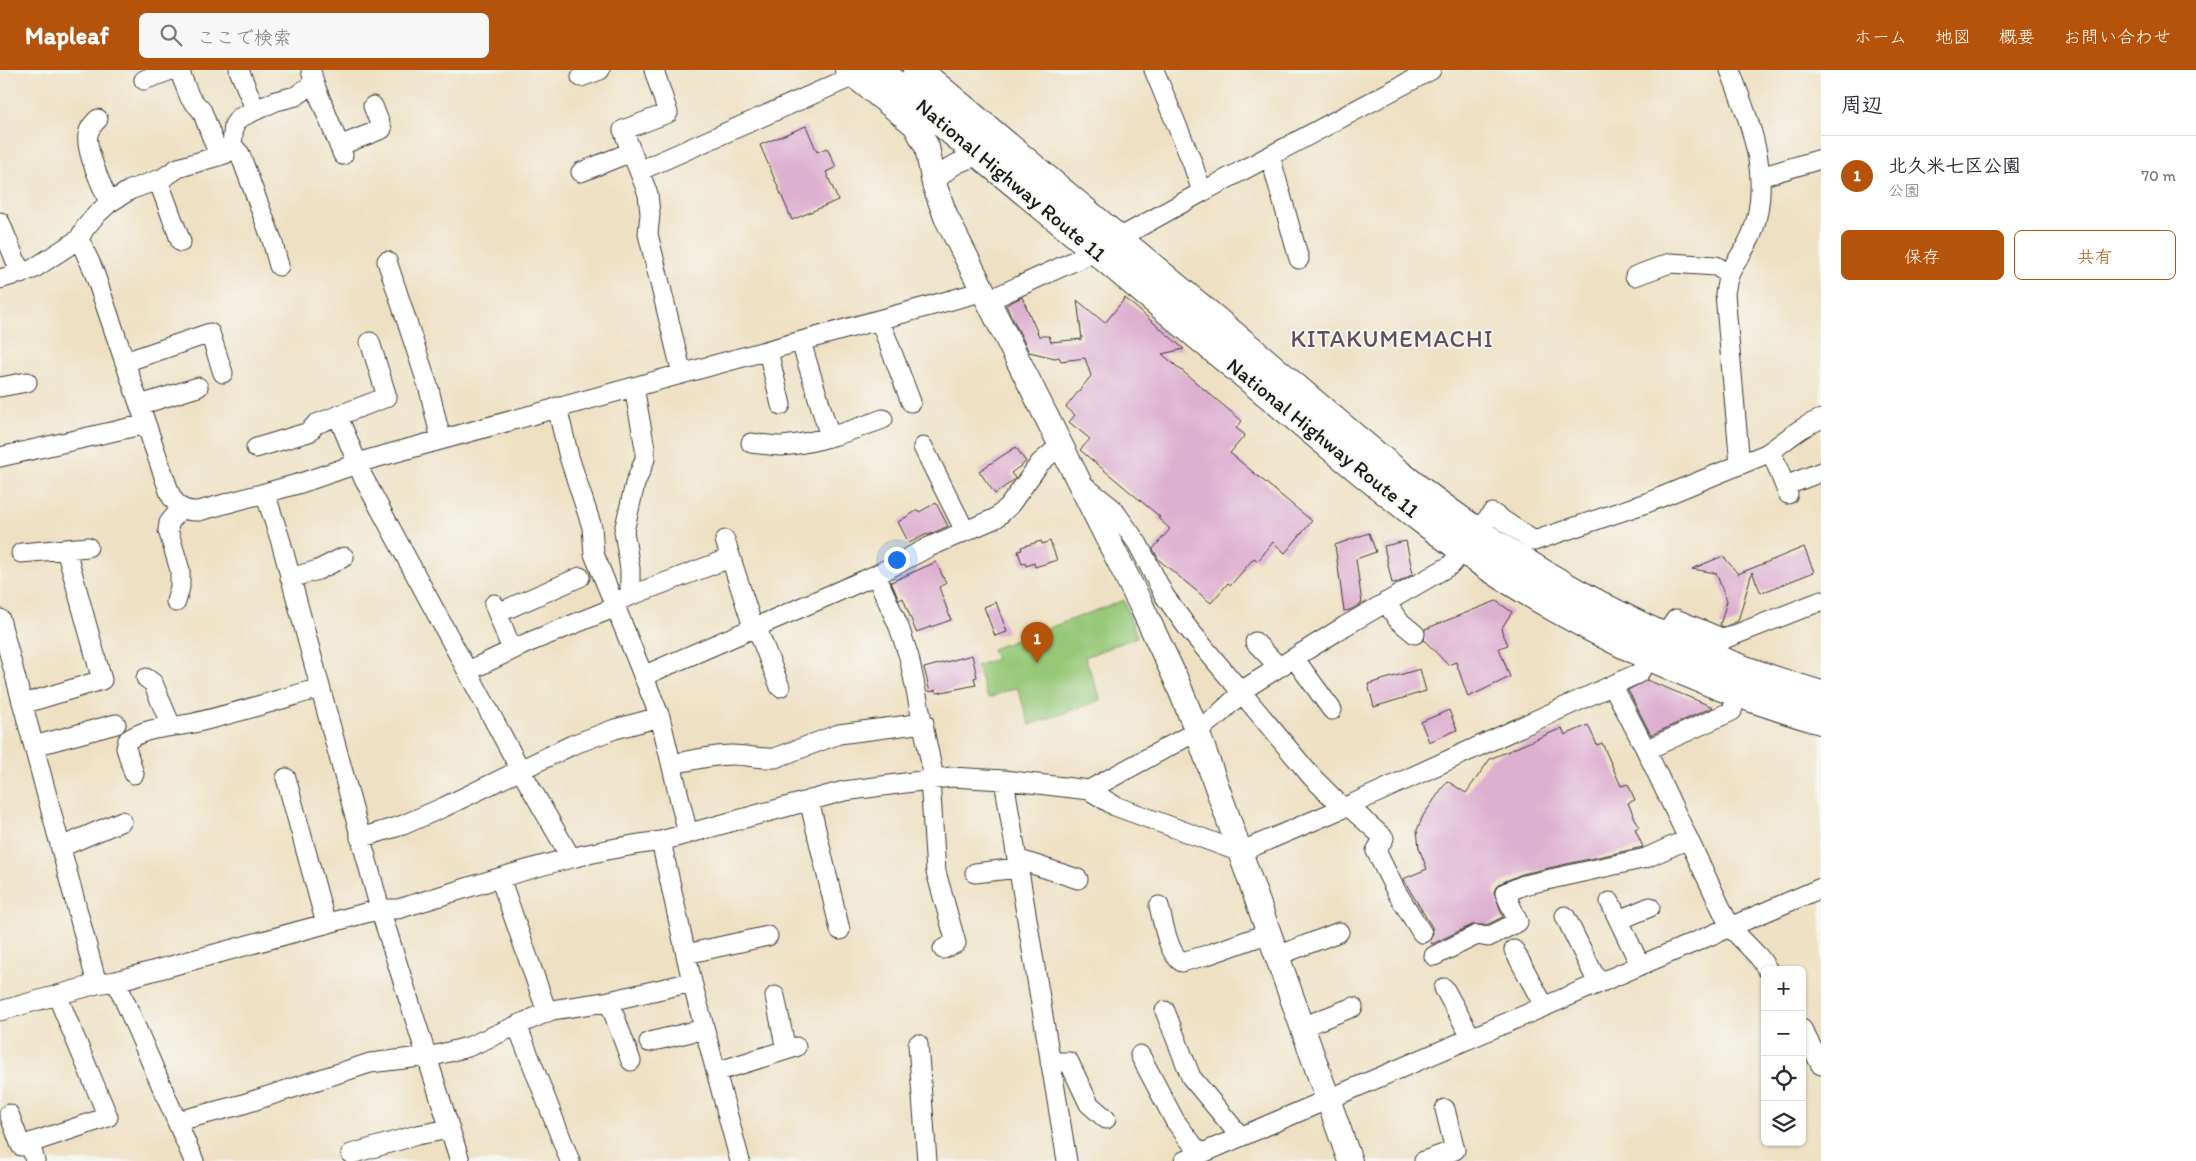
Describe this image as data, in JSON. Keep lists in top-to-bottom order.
{
  "streets": {
    "highway": ["National Highway Route 11"]
  },
  "districts": ["KITAKUMEMACHI"],
  "page": {
    "header": "Mapleaf",
    "search": "ここで検索",
    "nav": [
      "ホーム",
      "地図",
      "概要",
      "お問い合わせ"
    ],
    "heading": "周辺",
    "list": [
      {
        "mark": "1",
        "name": "北久米七区公園",
        "note": "公園",
        "value": "70 m"
      }
    ],
    "buttons": ["保存", "共有"],
    "pins": "1",
    "map_buttons": ["+", "−"]
  }
}
